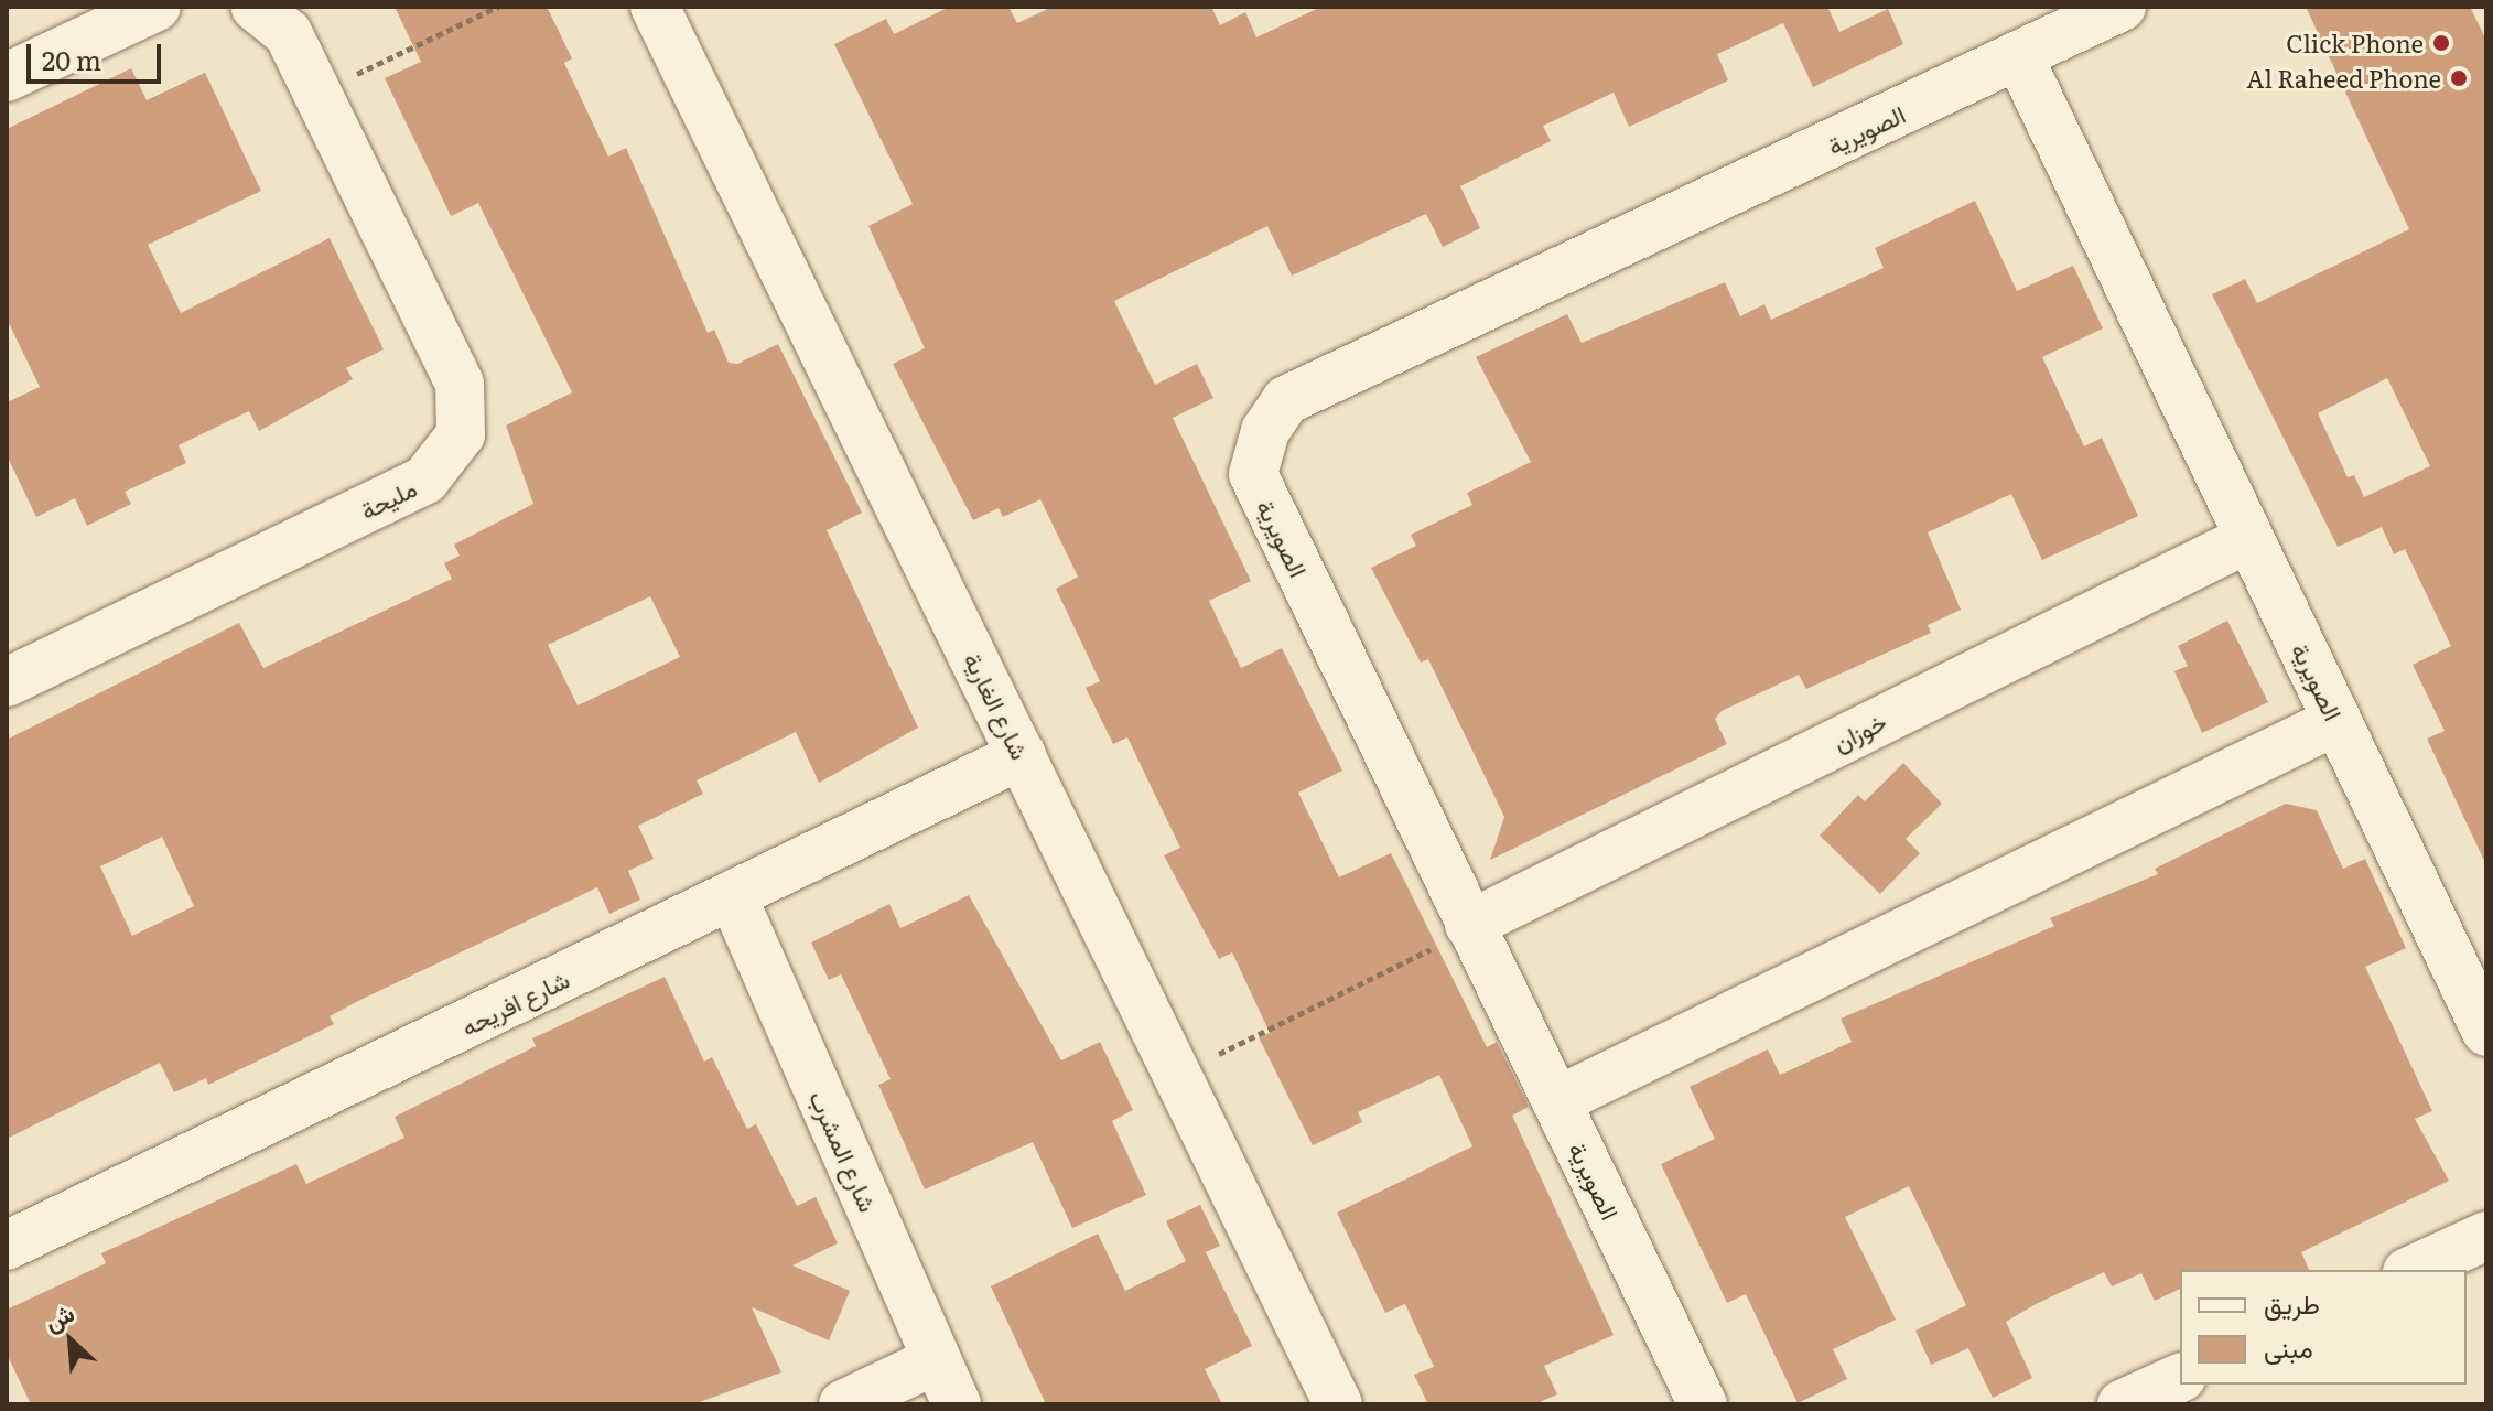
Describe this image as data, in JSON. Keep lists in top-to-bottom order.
{
  "streets": {
    "street": [
      "الصويرية",
      "مليحة",
      "شارع الغارية",
      "خوزان",
      "شارع افريحه",
      "شارع المشرب"
    ]
  },
  "crossings": [
    ["الصويرية", "خوزان"],
    ["شارع الغارية", "شارع افريحه"],
    ["شارع افريحه", "شارع المشرب"]
  ],
  "places": ["Click Phone", "Al Raheed Phone"],
  "legend": ["طريق", "مبنى"],
  "scale_bar": "20 m",
  "north": "top left"
}
